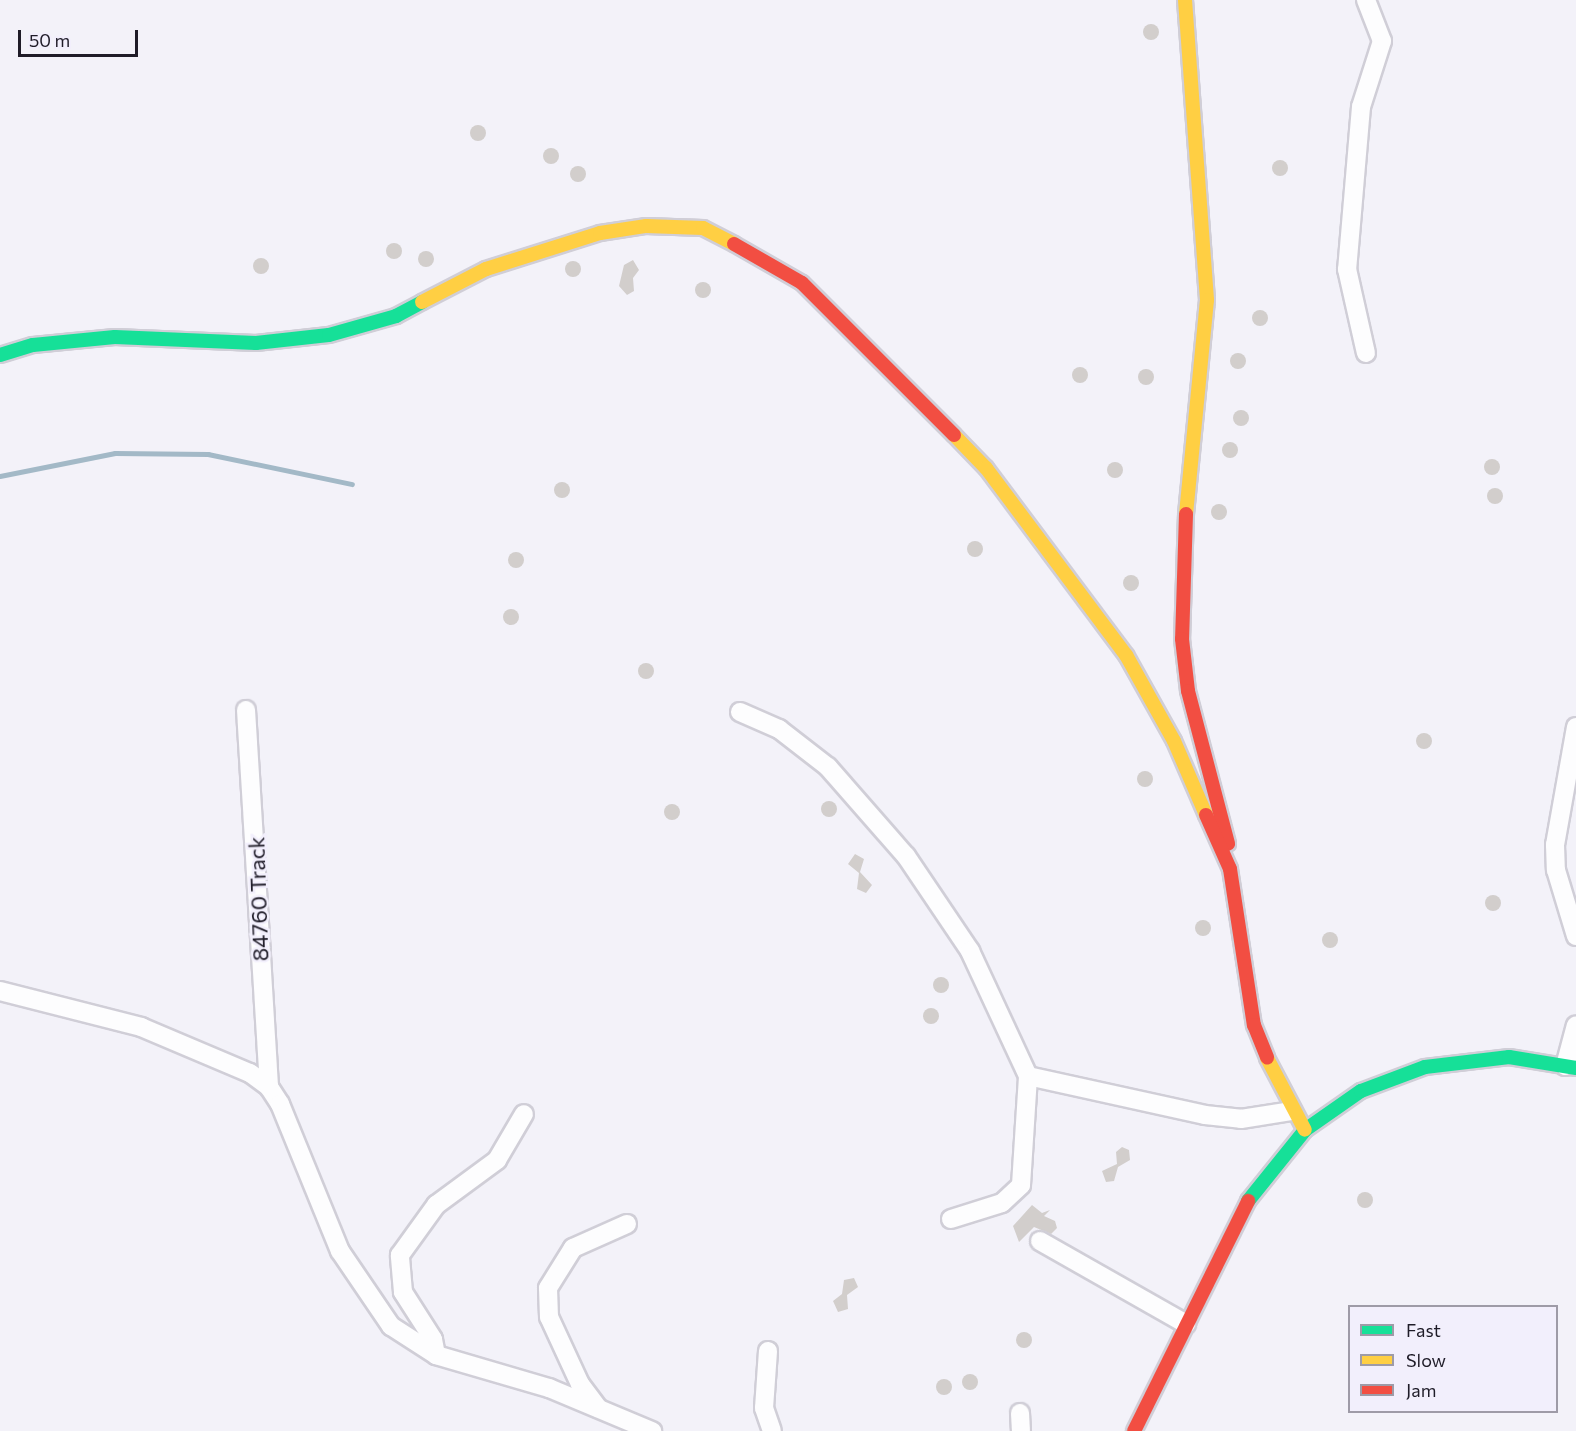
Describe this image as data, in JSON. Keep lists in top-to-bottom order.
{
  "streets": {
    "street": ["84760 Track"]
  },
  "legend": ["Fast", "Slow", "Jam"],
  "scale_bar": "50 m"
}
